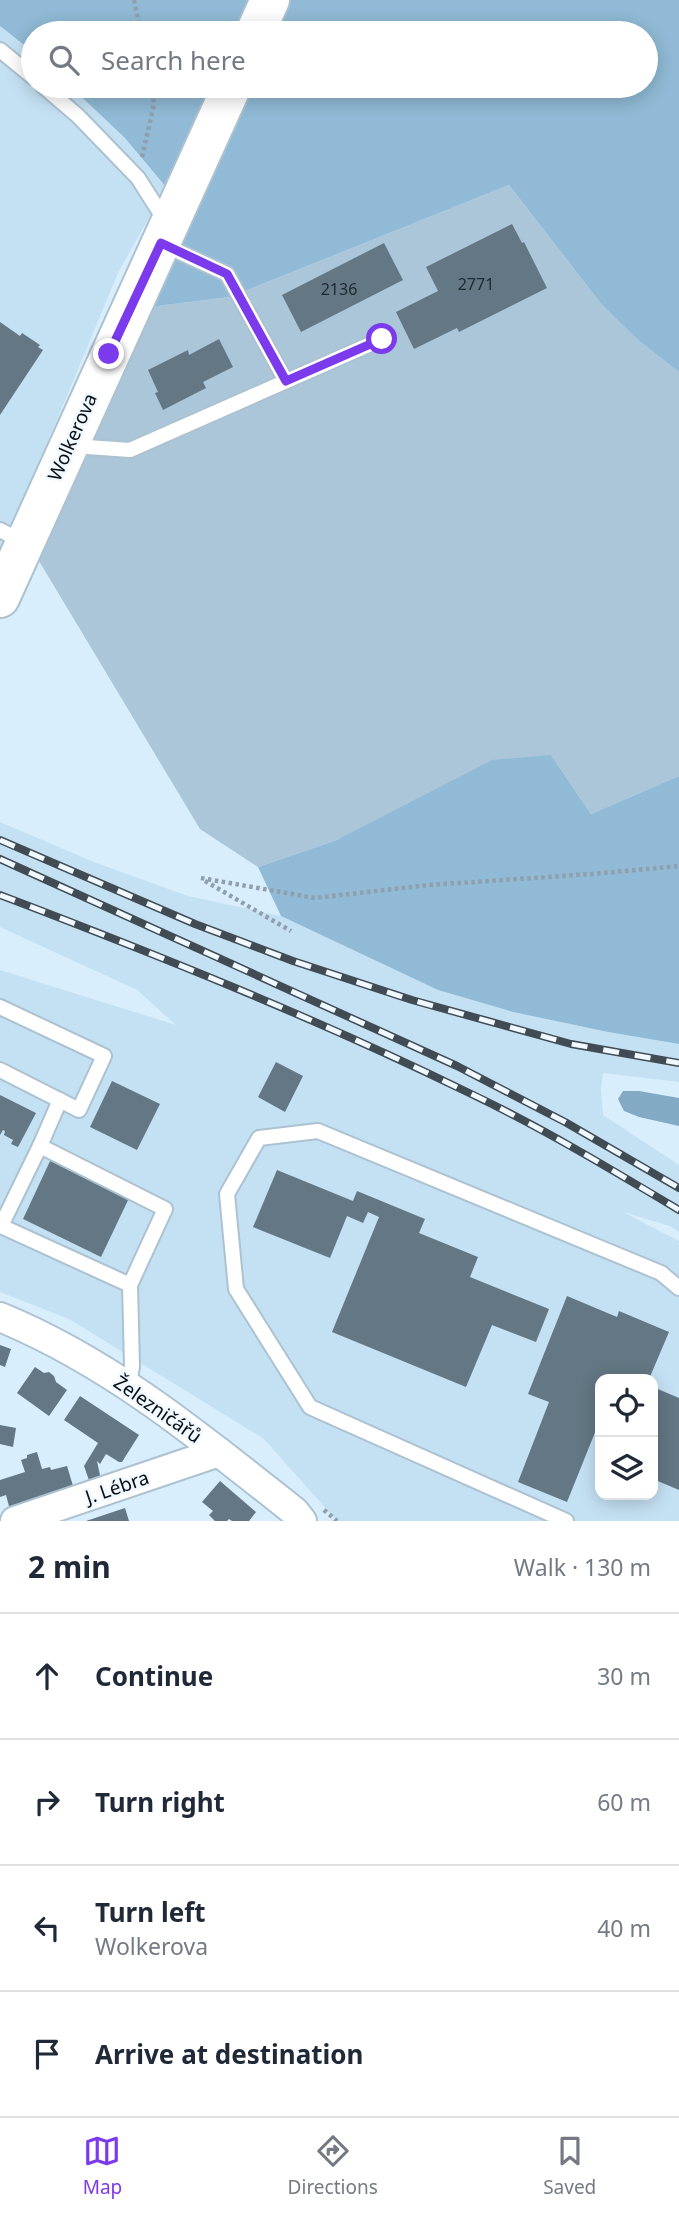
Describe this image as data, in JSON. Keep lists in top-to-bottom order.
{
  "streets": {
    "main road": ["Wolkerova"],
    "street": ["Železničářů", "J. Lébra"]
  },
  "crossings": [
    ["Železničářů", "J. Lébra"]
  ],
  "house_numbers": ["2771", "2136"],
  "page": {
    "search": "Search here",
    "heading": ["2 min", "Walk · 130 m"],
    "list": [
      ["Continue", "30 m"],
      ["Turn right", "60 m"],
      ["Turn left", "Wolkerova", "40 m"],
      "Arrive at destination"
    ],
    "nav": ["Map", "Directions", "Saved"]
  }
}
